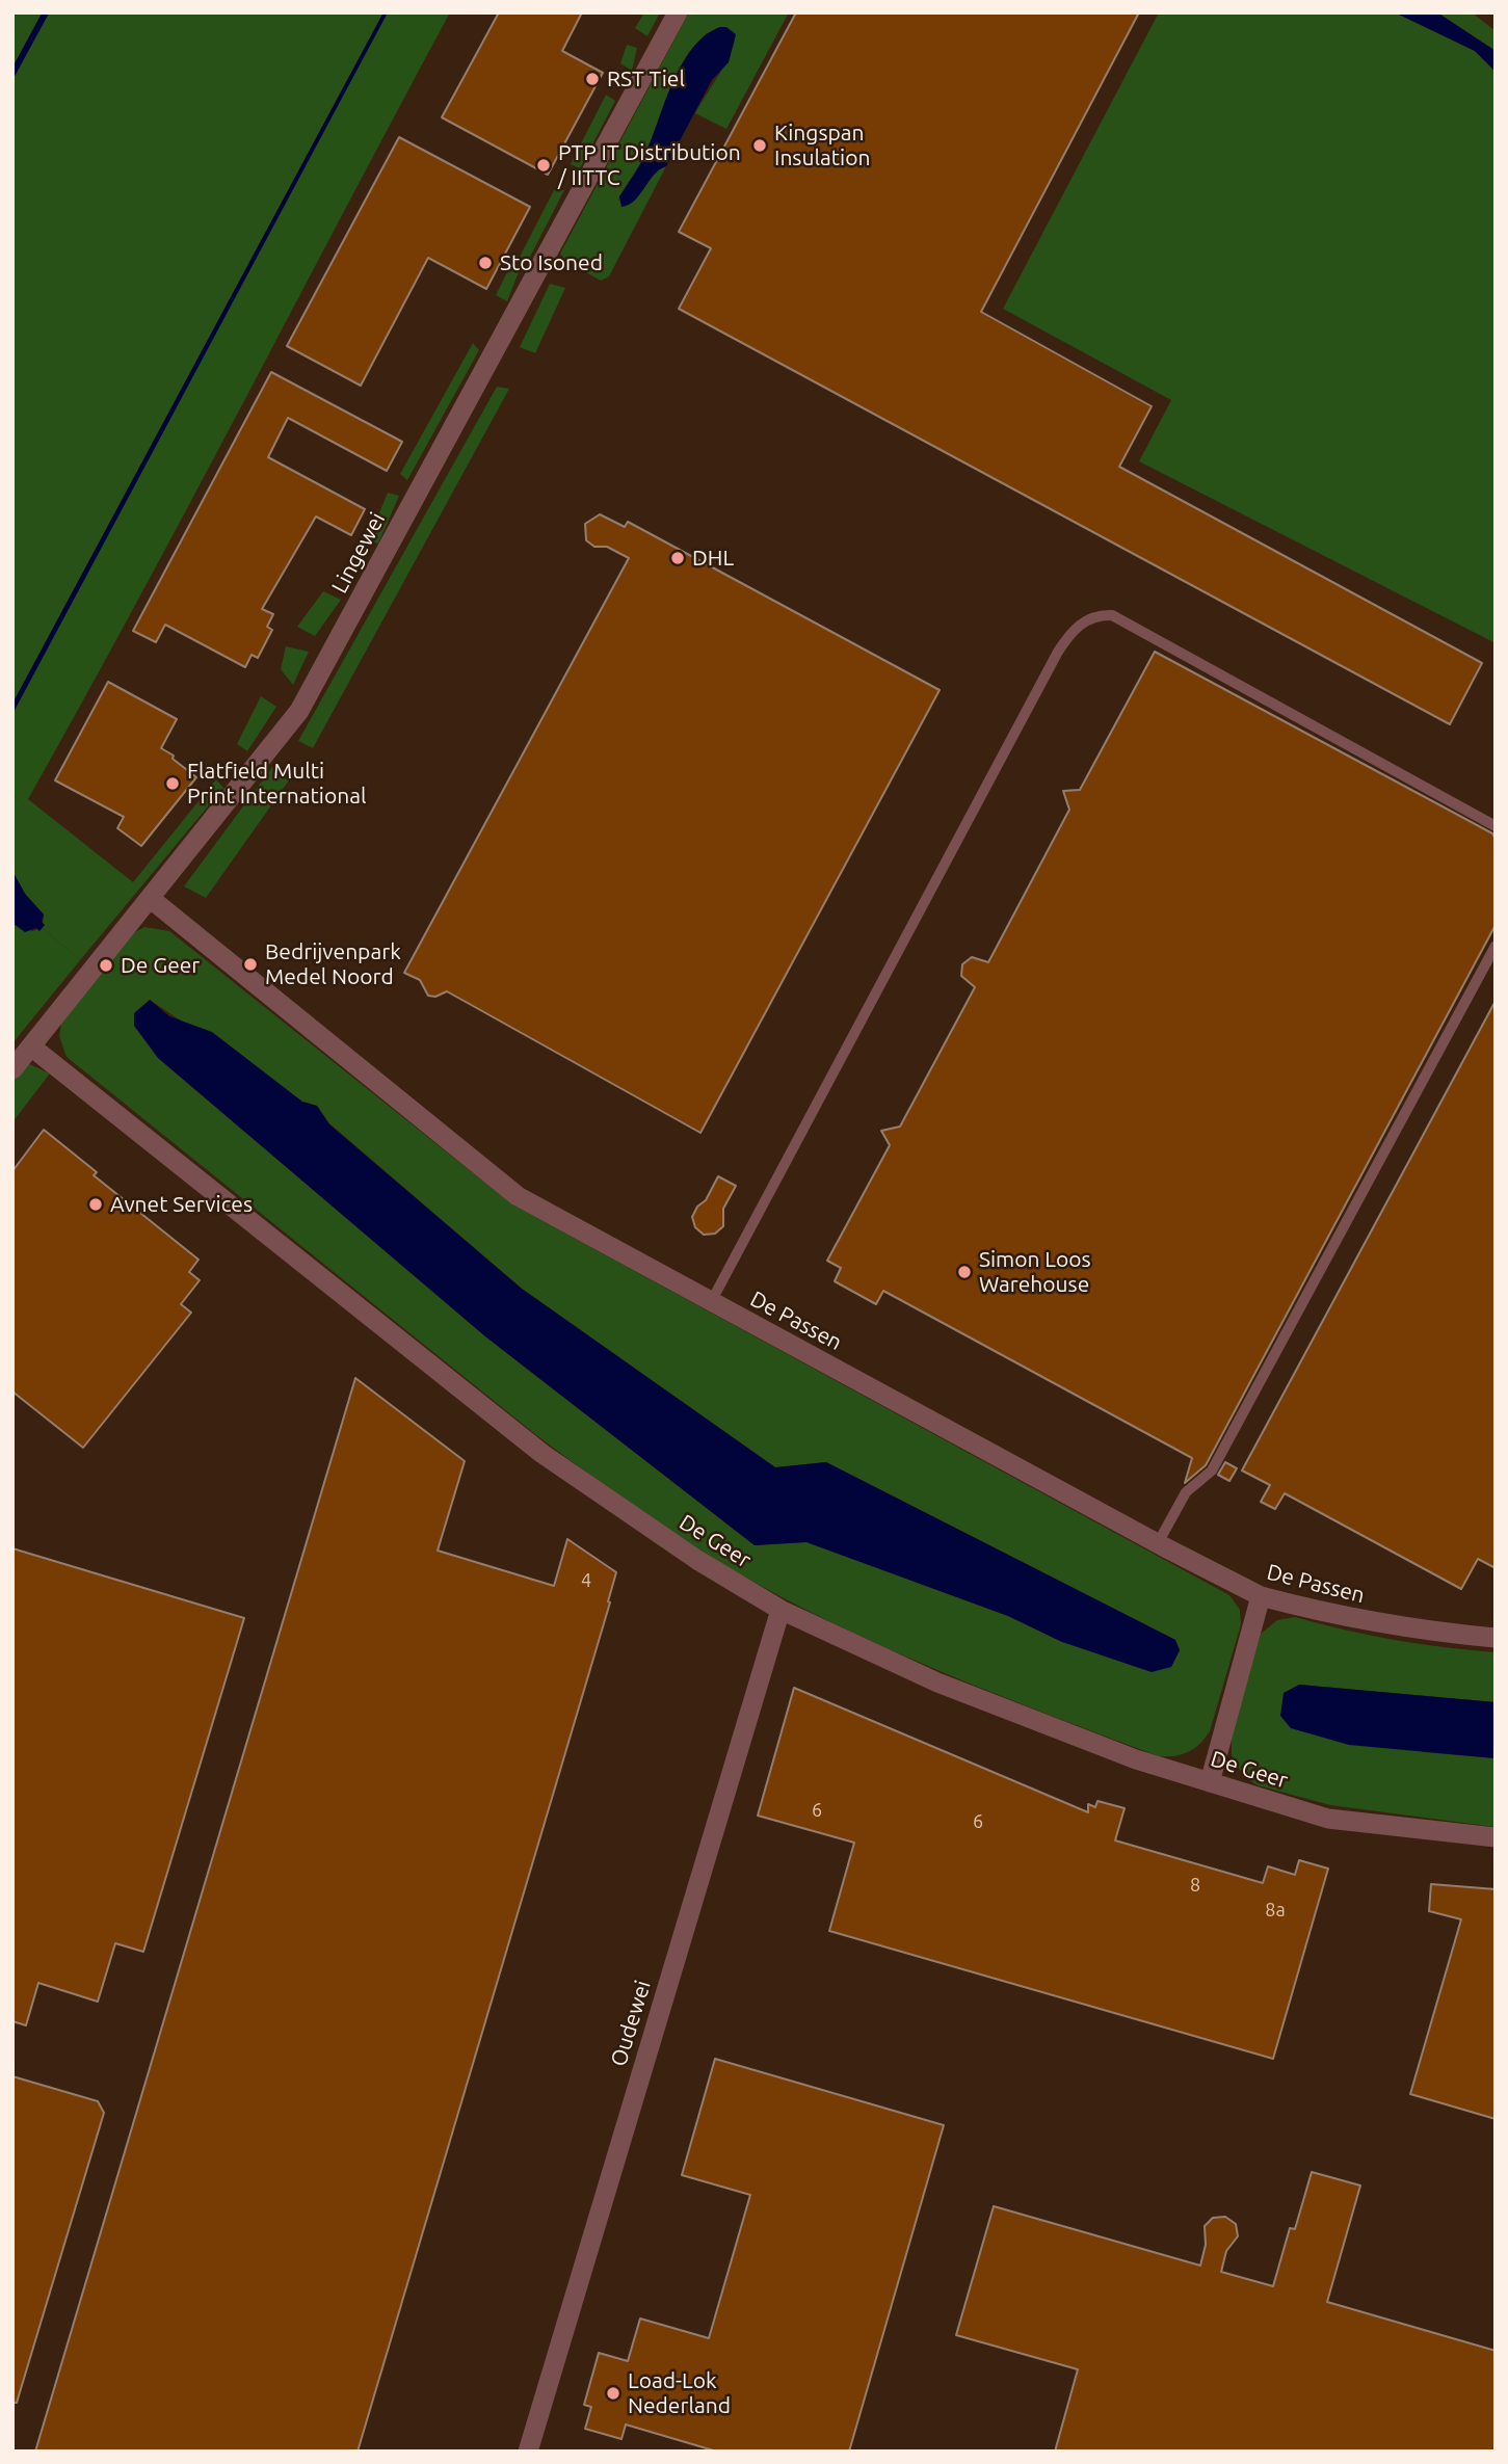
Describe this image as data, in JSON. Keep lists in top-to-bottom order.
{
  "streets": {
    "street": [
      "Lingewei",
      "De Passen",
      "De Geer",
      "Oudewei"
    ]
  },
  "crossings": [
    ["Lingewei", "De Passen"],
    ["Lingewei", "De Geer"],
    ["De Geer", "Oudewei"]
  ],
  "places": [
    "RST Tiel",
    "Kingspan Insulation",
    "PTP IT Distribution / IITTC",
    "Sto Isoned",
    "DHL",
    "Flatfield Multi Print International",
    "Bedrijvenpark Medel Noord",
    "De Geer",
    "Avnet Services",
    "Simon Loos Warehouse",
    "Load-Lok Nederland"
  ],
  "house_numbers": [
    "4",
    "6",
    "6",
    "8",
    "8a"
  ]
}
